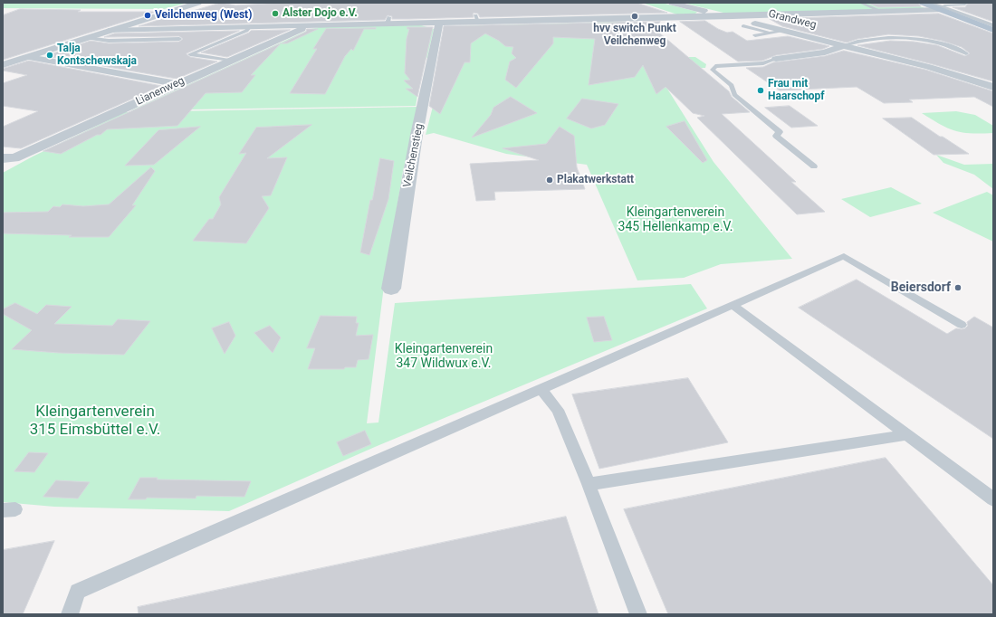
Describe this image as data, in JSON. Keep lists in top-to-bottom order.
{
  "streets": {
    "street": ["Grandweg", "Lianenweg", "Veilchenstieg"]
  },
  "parks": ["Kleingartenverein 345 Hellenkamp e.V.", "Kleingartenverein 347 Wildwux e.V.", "Kleingartenverein 315 Eimsbüttel e.V."],
  "places": [
    "Alster Dojo e.V.",
    "Veilchenweg (West)",
    "hvv switch Punkt Veilchenweg",
    "Talja Kontschewskaja",
    "Frau mit Haarschopf",
    "Plakatwerkstatt",
    "Beiersdorf"
  ]
}
